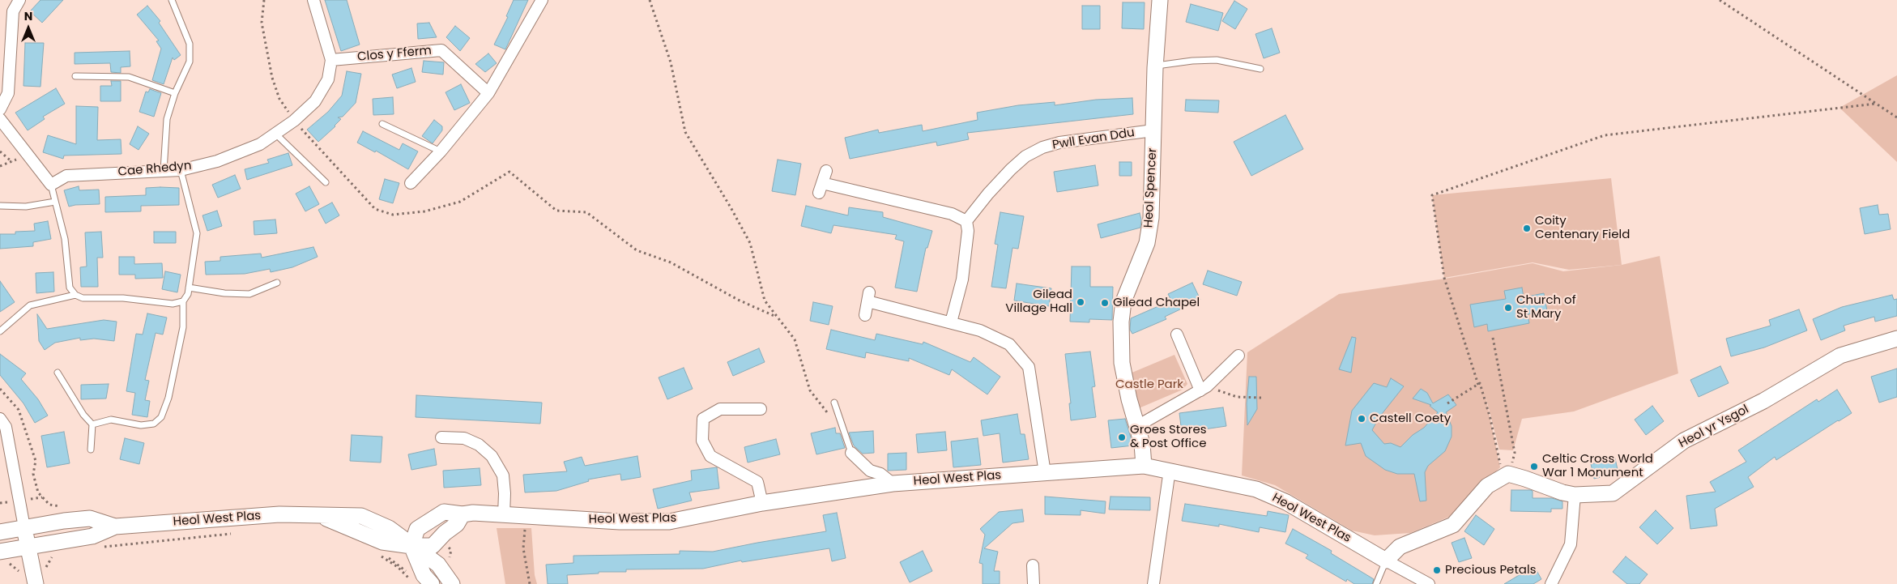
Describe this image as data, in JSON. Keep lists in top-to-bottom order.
{
  "streets": {
    "street": [
      "Clos y Fferm",
      "Pwll Evan Ddu",
      "Cae Rhedyn",
      "Heol Spencer",
      "Heol yr Ysgol",
      "Heol West Plas"
    ]
  },
  "crossings": [
    ["Clos y Fferm", "Cae Rhedyn"],
    ["Pwll Evan Ddu", "Heol Spencer"],
    ["Heol Spencer", "Heol West Plas"]
  ],
  "parks": ["Castle Park"],
  "places": [
    "Coity Centenary Field",
    "Gilead Village Hall",
    "Gilead Chapel",
    "Church of St Mary",
    "Castell Coety",
    "Groes Stores & Post Office",
    "Celtic Cross World War 1 Monument",
    "Precious Petals"
  ],
  "north": "top"
}
